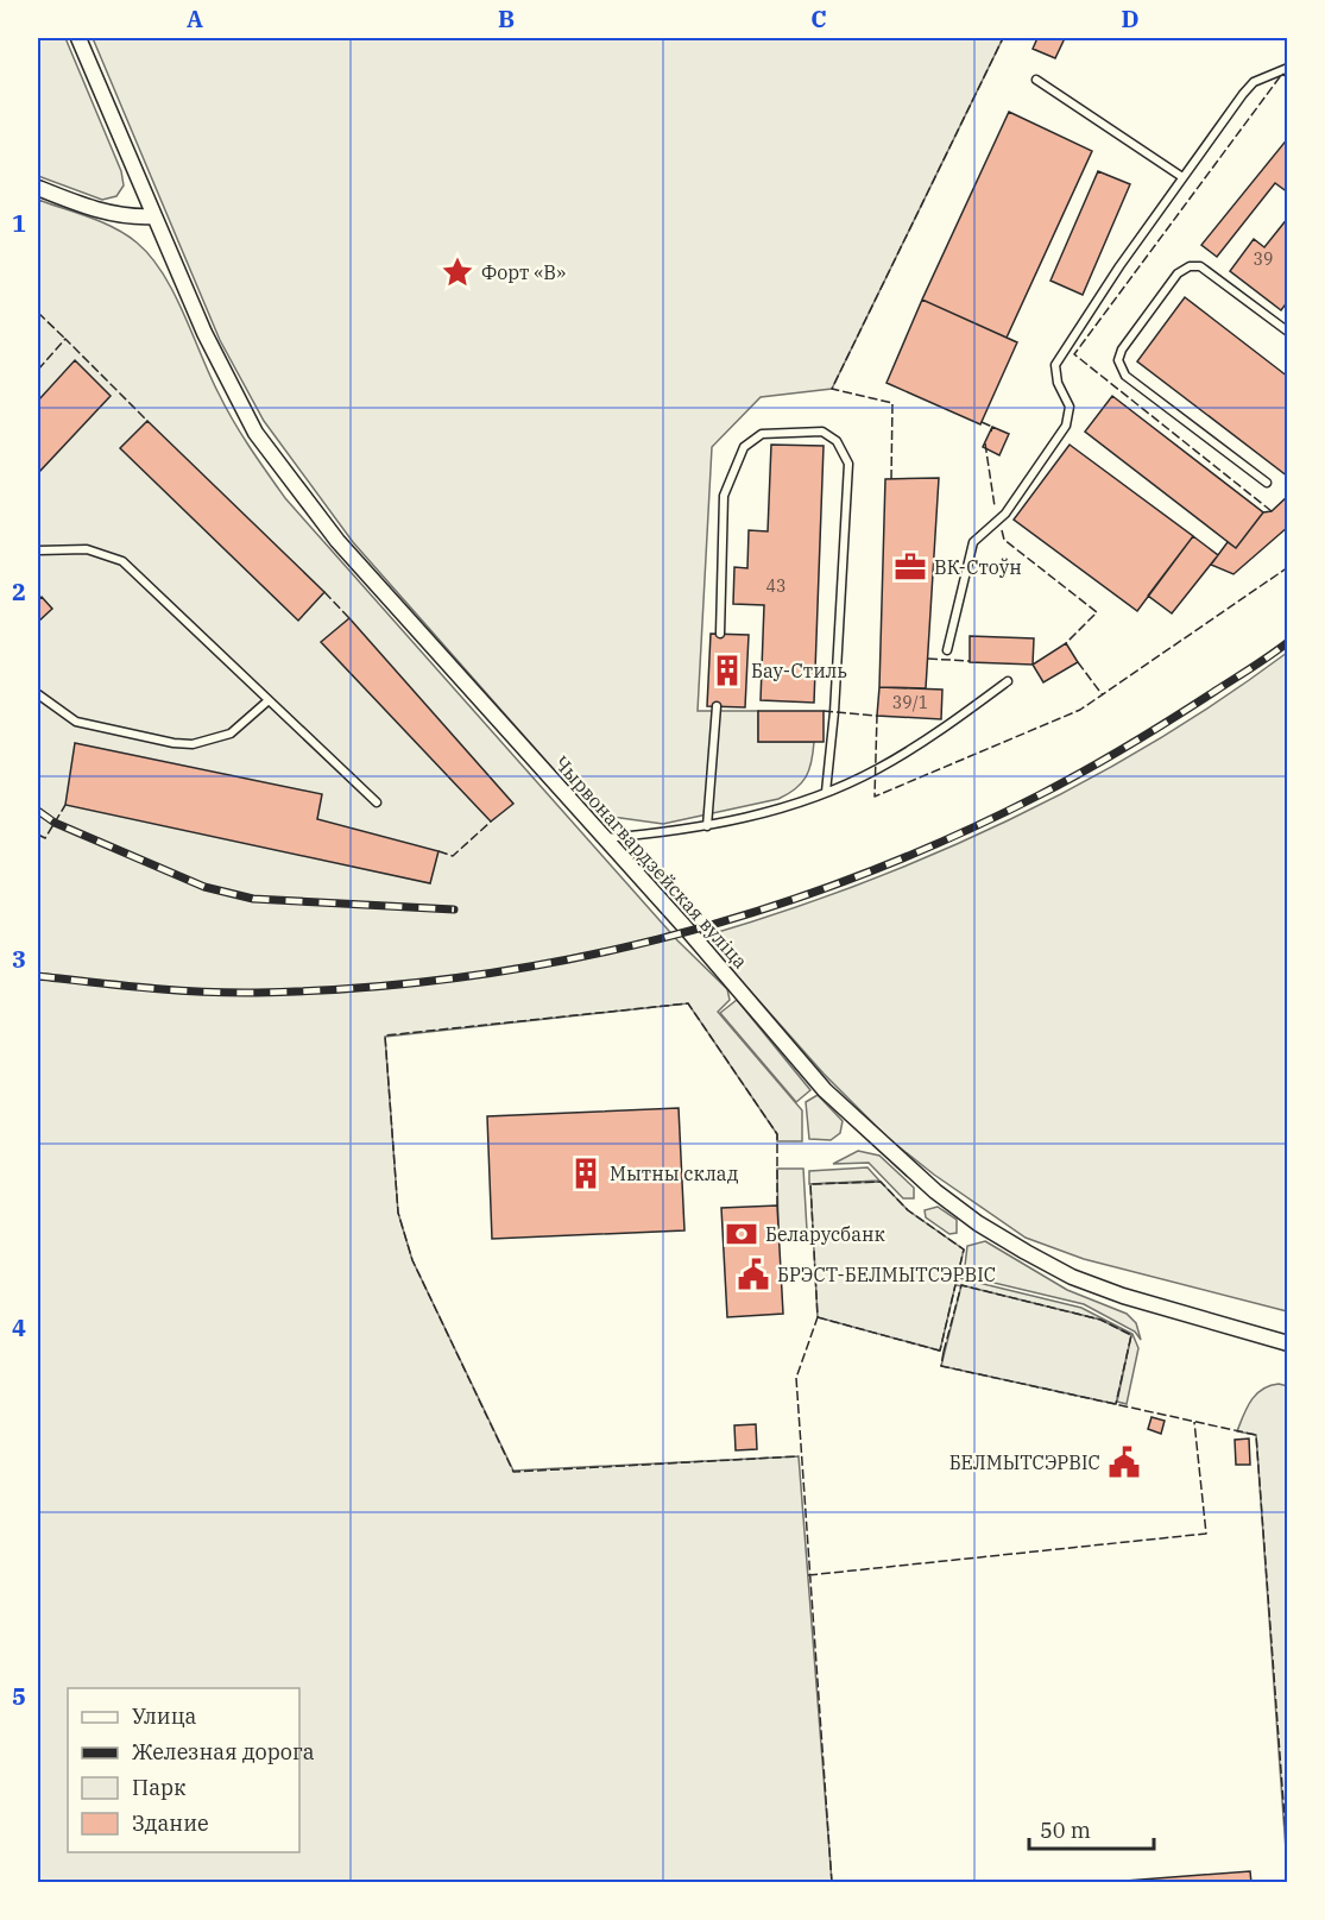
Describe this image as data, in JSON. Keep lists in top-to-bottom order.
{
  "streets": {
    "street": ["Чырвонагвардзейская вуліца"]
  },
  "places": {
    "place": ["Форт «В»"],
    "office": ["ВК-Стоўн"],
    "building": ["Бау-Стиль", "Мытны склад"],
    "bank": ["Беларусбанк"],
    "public building": ["БРЭСТ-БЕЛМЫТСЭРВІС", "БЕЛМЫТСЭРВІС"]
  },
  "house_numbers": ["39", "43", "39/1"],
  "legend": [
    "Улица",
    "Железная дорога",
    "Парк",
    "Здание"
  ],
  "scale_bar": "50 m",
  "grid": {
    "columns": [
      "A",
      "B",
      "C",
      "D"
    ],
    "rows": [
      "1",
      "2",
      "3",
      "4",
      "5"
    ]
  }
}
